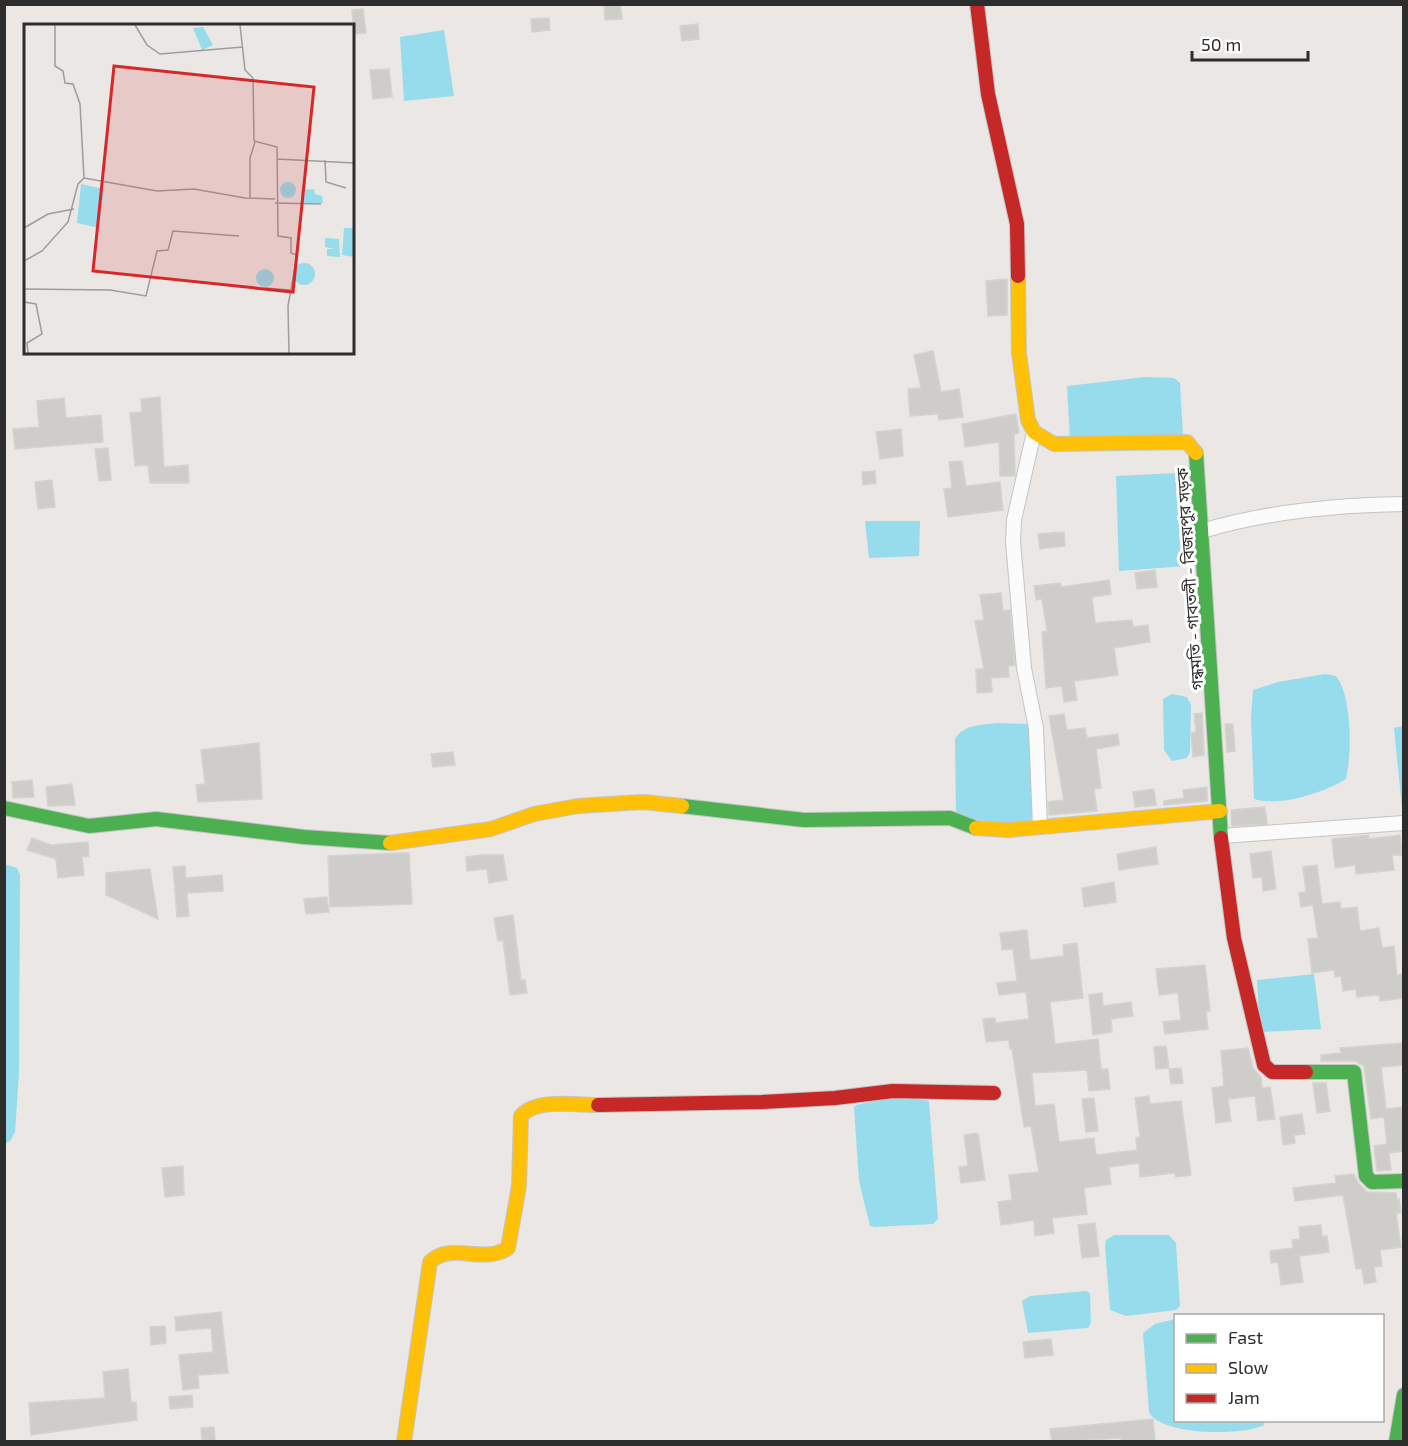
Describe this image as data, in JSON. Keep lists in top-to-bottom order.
{
  "streets": {
    "street": ["গন্ধমতি - গাবতলী - বিজয়পুর সড়ক"]
  },
  "legend": ["Fast", "Slow", "Jam"],
  "scale_bar": "50 m"
}
